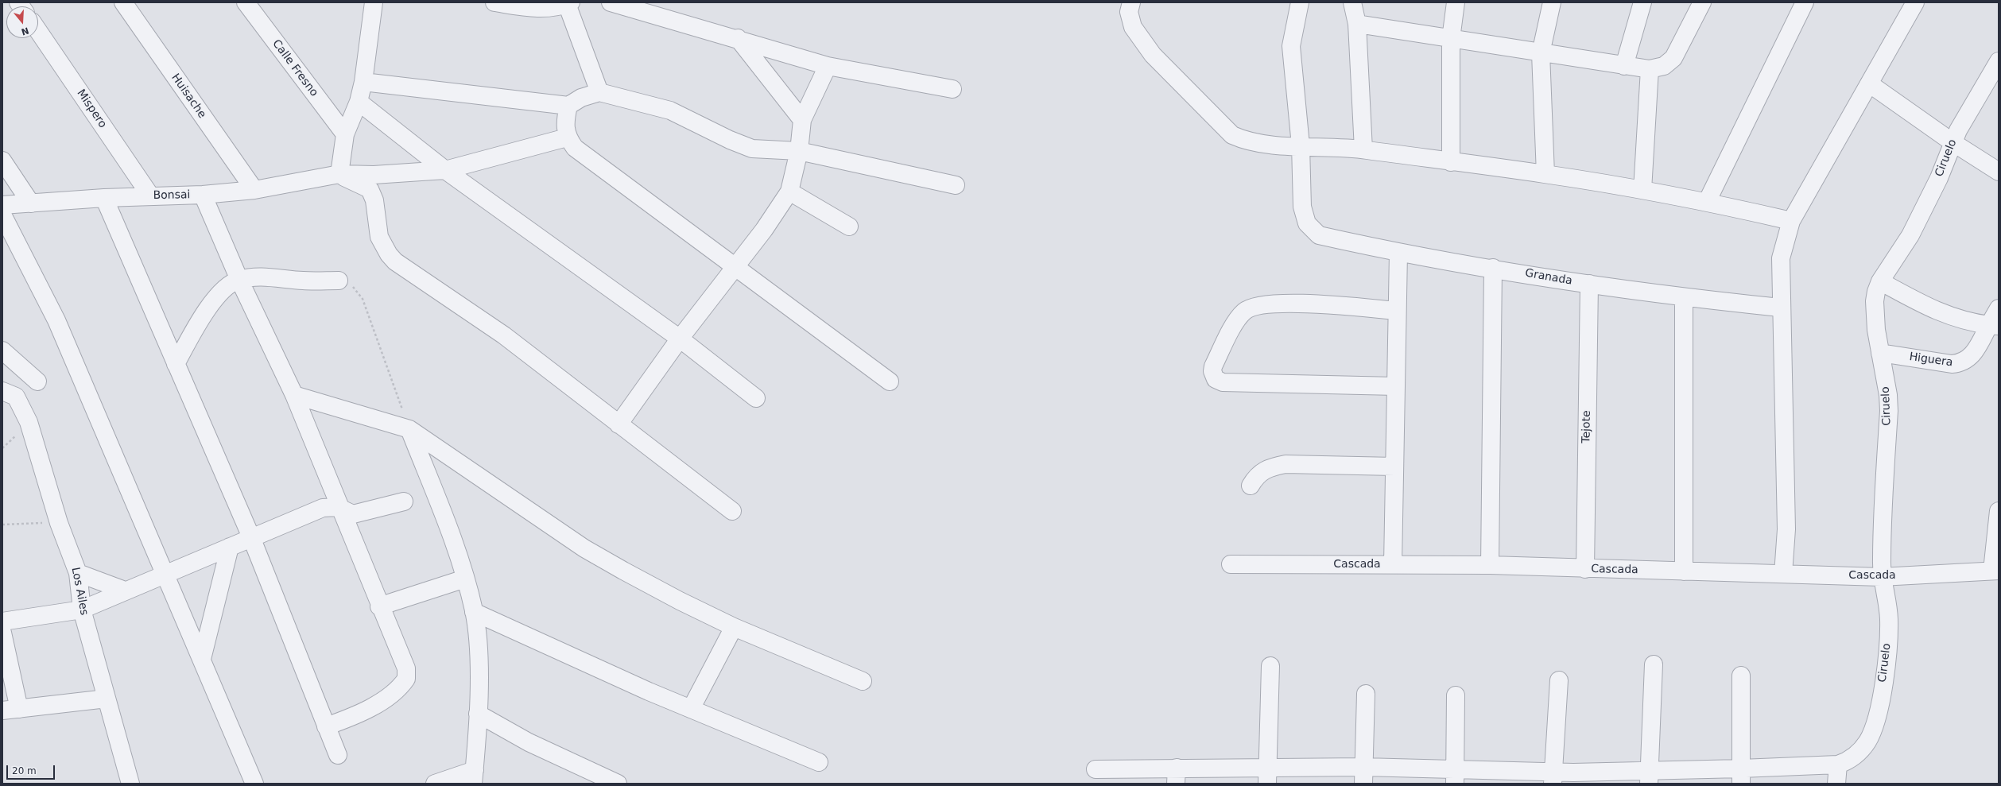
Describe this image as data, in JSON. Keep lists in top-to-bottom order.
{
  "streets": {
    "street": [
      "Calle Fresno",
      "Huisache",
      "Mispero",
      "Ciruelo",
      "Bonsai",
      "Granada",
      "Higuera",
      "Tejote",
      "Cascada",
      "Los Ailes"
    ]
  },
  "crossings": [
    ["Huisache", "Bonsai"],
    ["Mispero", "Bonsai"],
    ["Ciruelo", "Higuera"],
    ["Ciruelo", "Cascada"],
    ["Granada", "Tejote"],
    ["Tejote", "Cascada"]
  ],
  "scale_bar": "20 m",
  "north": "bottom"
}
